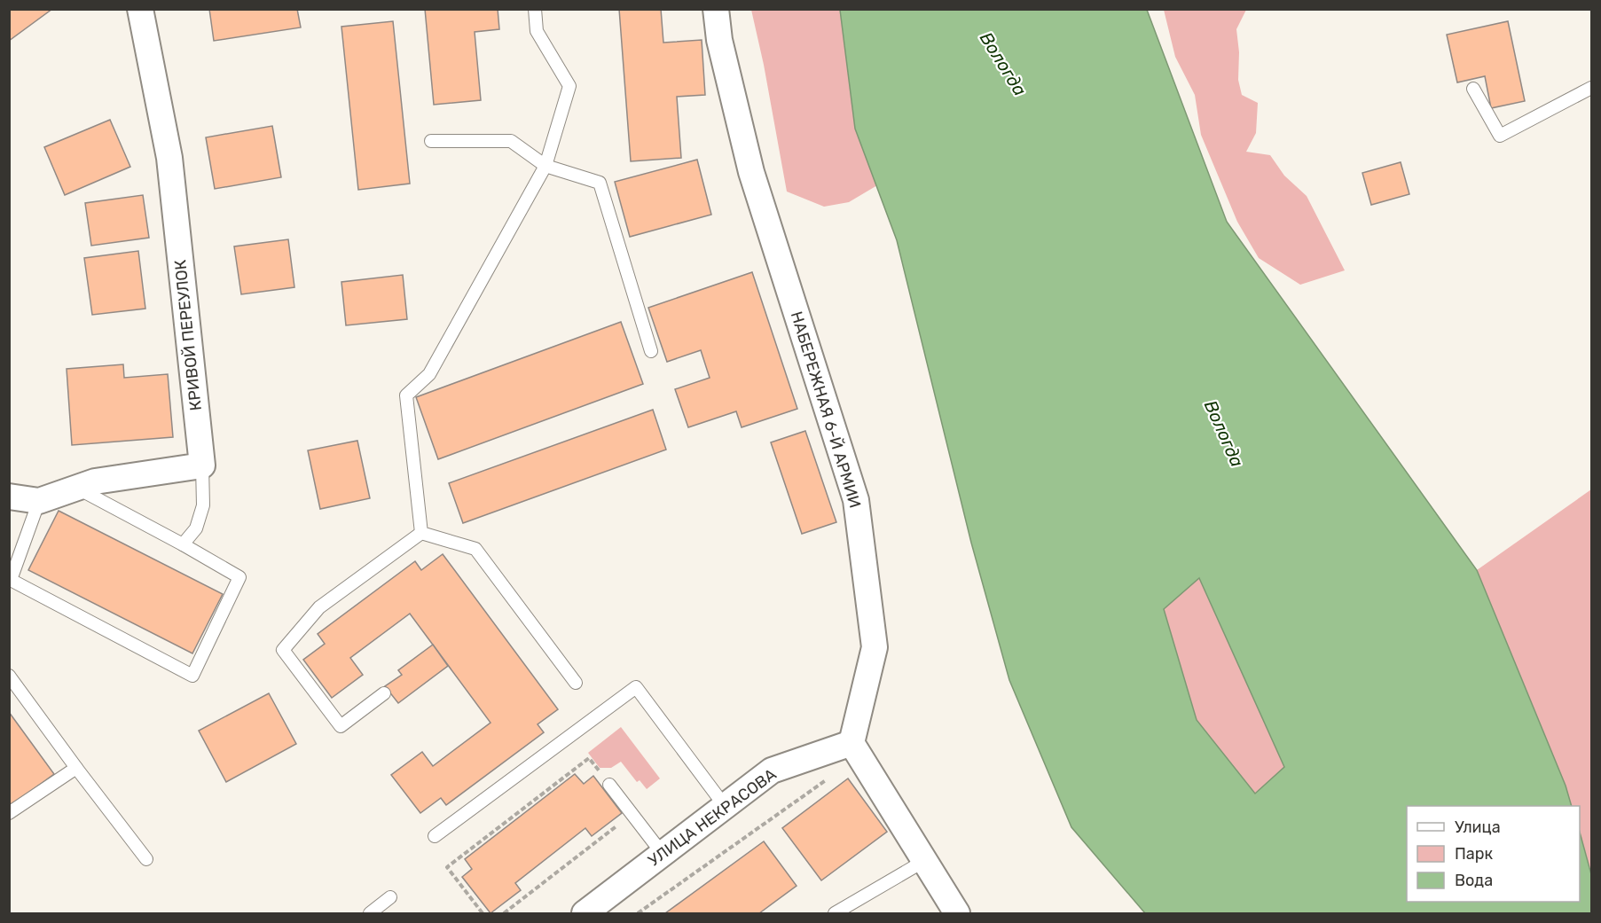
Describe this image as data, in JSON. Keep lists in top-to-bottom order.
{
  "streets": {
    "street": ["КРИВОЙ ПЕРЕУЛОК", "НАБЕРЕЖНАЯ 6-Й АРМИИ", "УЛИЦА НЕКРАСОВА"]
  },
  "crossings": [
    ["НАБЕРЕЖНАЯ 6-Й АРМИИ", "УЛИЦА НЕКРАСОВА"]
  ],
  "water": ["Вологда"],
  "legend": ["Улица", "Парк", "Вода"]
}
